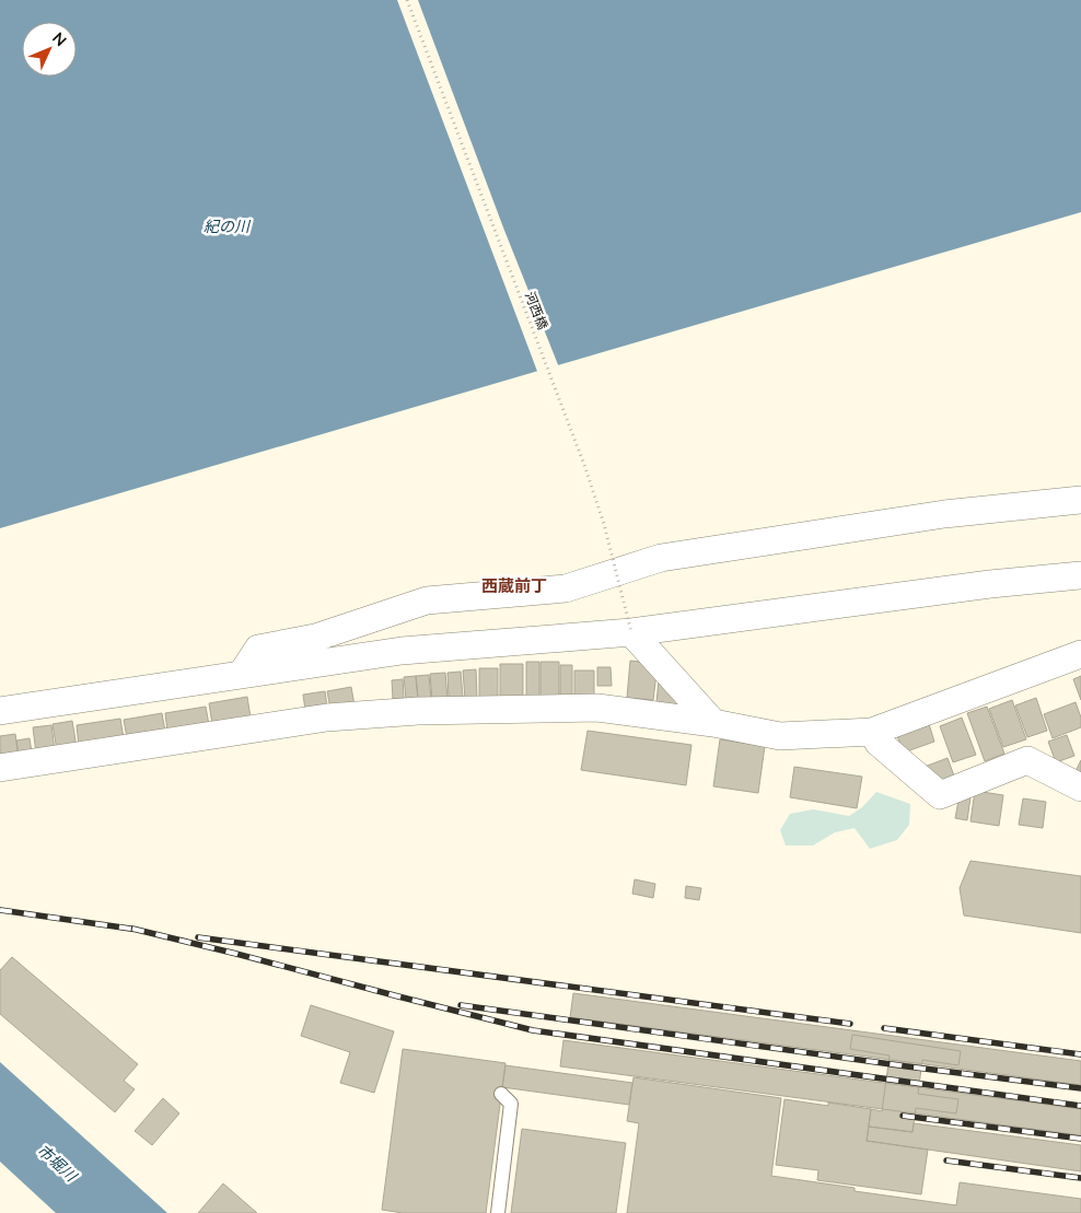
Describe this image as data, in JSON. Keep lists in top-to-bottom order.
{
  "streets": {
    "path": ["河西橋"]
  },
  "districts": ["西蔵前丁"],
  "water": ["紀の川", "市堀川"],
  "north": "top right"
}
